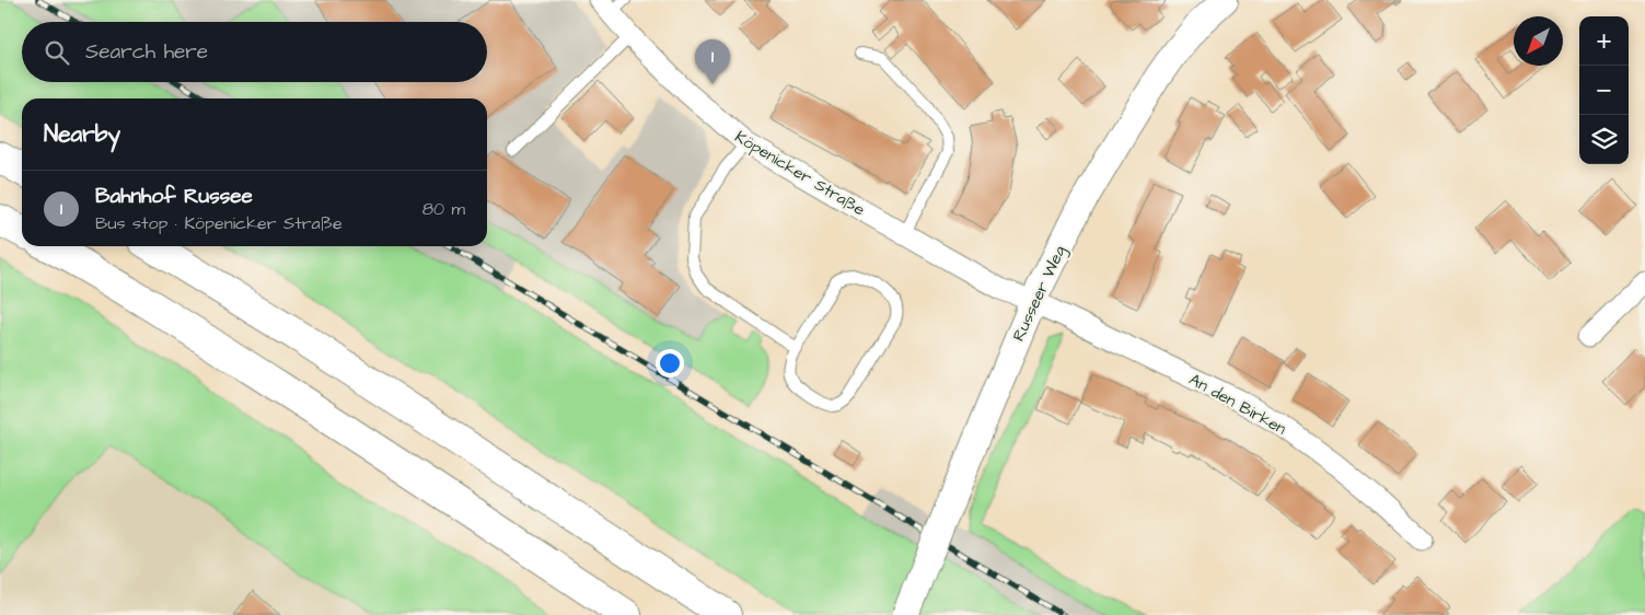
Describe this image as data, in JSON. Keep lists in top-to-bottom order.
{
  "streets": {
    "street": ["Köpenicker Straße", "Russeer Weg", "An den Birken"]
  },
  "crossings": [
    ["Köpenicker Straße", "Russeer Weg"],
    ["Köpenicker Straße", "An den Birken"],
    ["Russeer Weg", "An den Birken"]
  ],
  "north": "bottom left",
  "page": {
    "map_buttons": ["+", "−"],
    "search": "Search here",
    "pins": "1",
    "heading": "Nearby",
    "list": [
      {
        "mark": "1",
        "name": "Bahnhof Russee",
        "note": "Bus stop · Köpenicker Straße",
        "value": "80 m"
      }
    ]
  }
}
